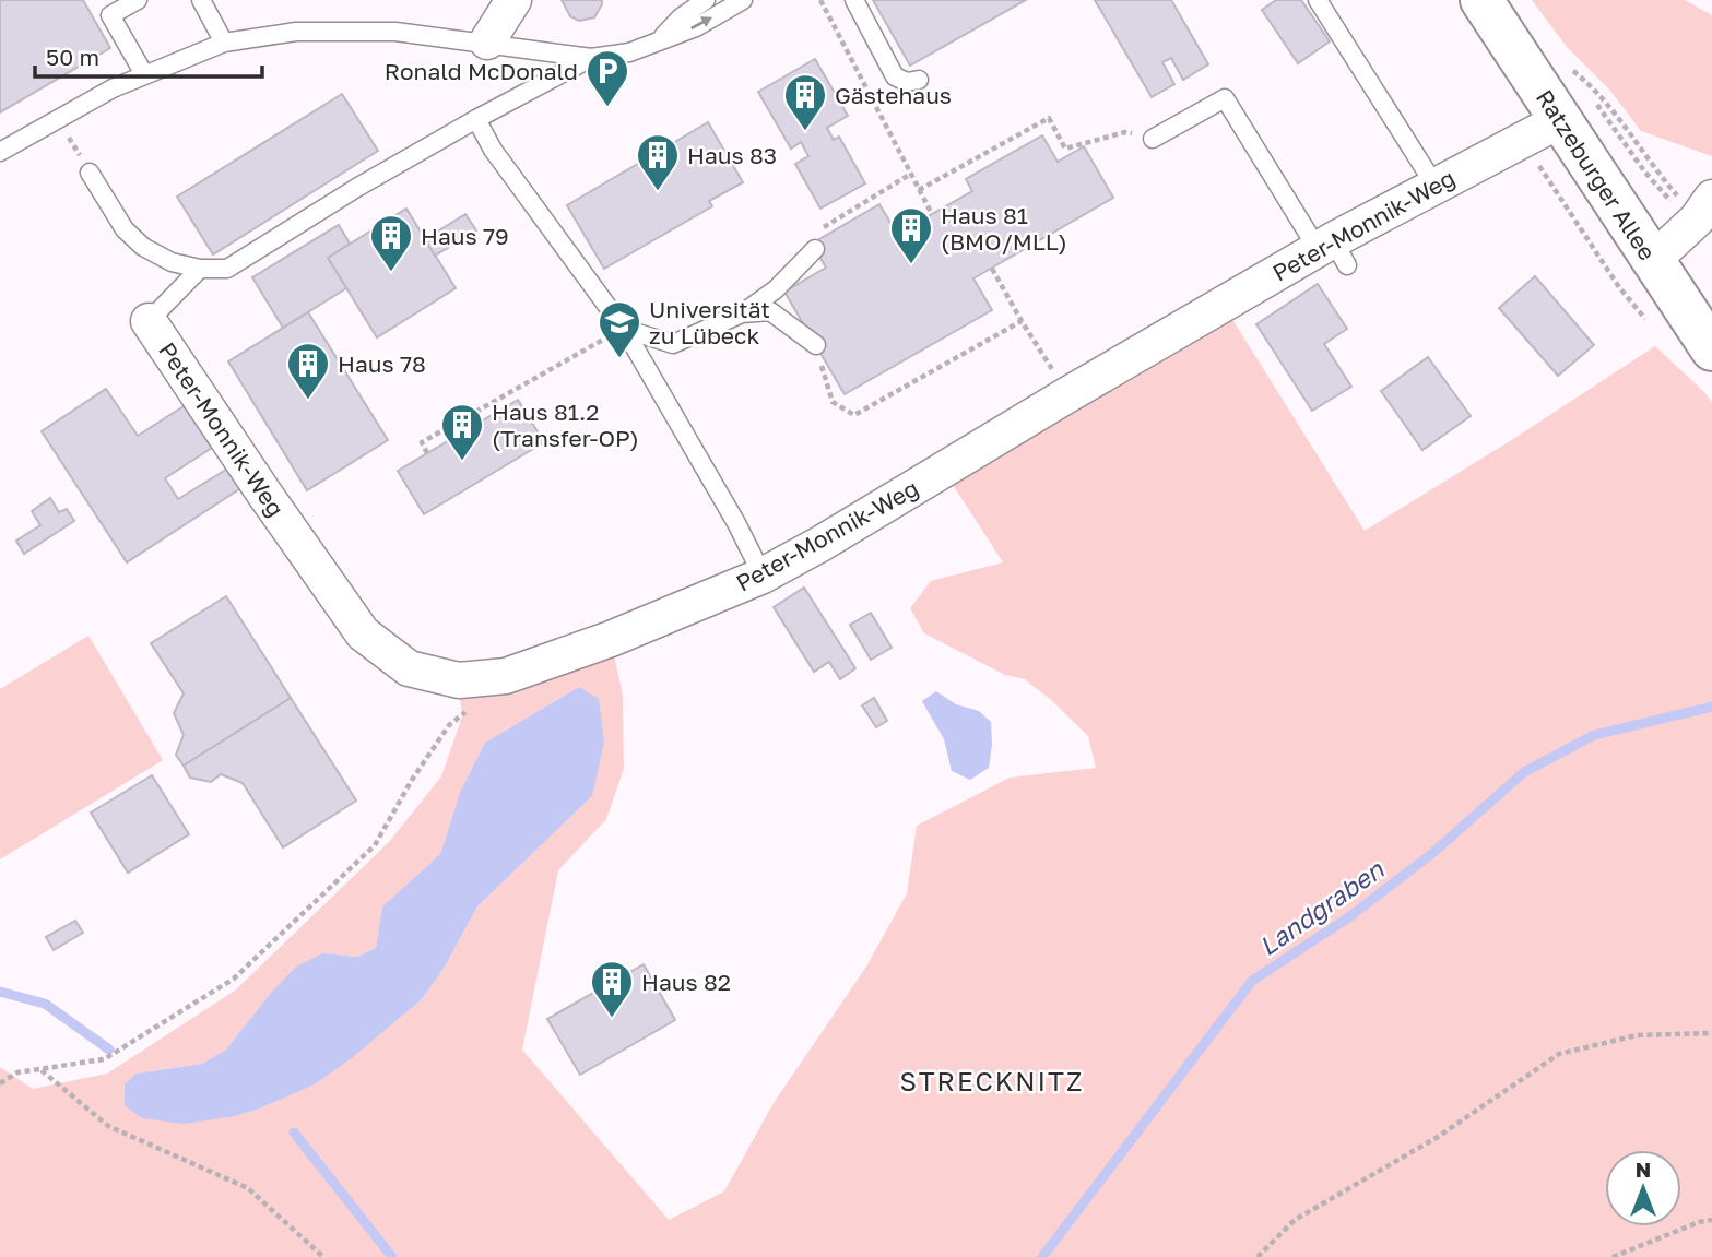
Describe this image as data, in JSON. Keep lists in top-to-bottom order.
{
  "streets": {
    "main road": ["Ratzeburger Allee"],
    "street": ["Peter-Monnik-Weg"]
  },
  "crossings": [
    ["Ratzeburger Allee", "Peter-Monnik-Weg"]
  ],
  "districts": ["STRECKNITZ"],
  "water": ["Landgraben"],
  "places": {
    "parking": ["Ronald McDonald"],
    "building": [
      "Gästehaus",
      "Haus 83",
      "Haus 81 (BMO/MLL)",
      "Haus 79",
      "Haus 78",
      "Haus 81.2 (Transfer-OP)",
      "Haus 82"
    ],
    "school or university": ["Universität zu Lübeck"]
  },
  "scale_bar": "50 m",
  "north": "top"
}
